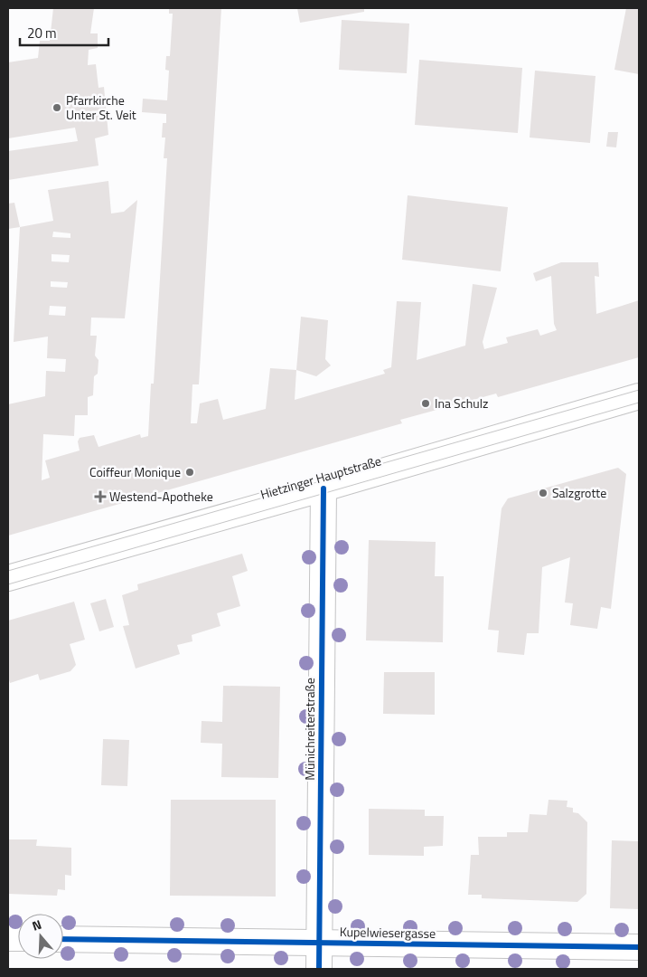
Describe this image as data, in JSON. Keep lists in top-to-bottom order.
{
  "streets": {
    "street": ["Hietzinger Hauptstraße", "Münichreiterstraße", "Kupelwiesergasse"]
  },
  "crossings": [
    ["Hietzinger Hauptstraße", "Münichreiterstraße"],
    ["Münichreiterstraße", "Kupelwiesergasse"]
  ],
  "places": {
    "other": [
      "Pfarrkirche Unter St. Veit",
      "Ina Schulz",
      "Coiffeur Monique",
      "Salzgrotte"
    ],
    "health": ["Westend-Apotheke"]
  },
  "scale_bar": "20 m",
  "north": "top"
}
